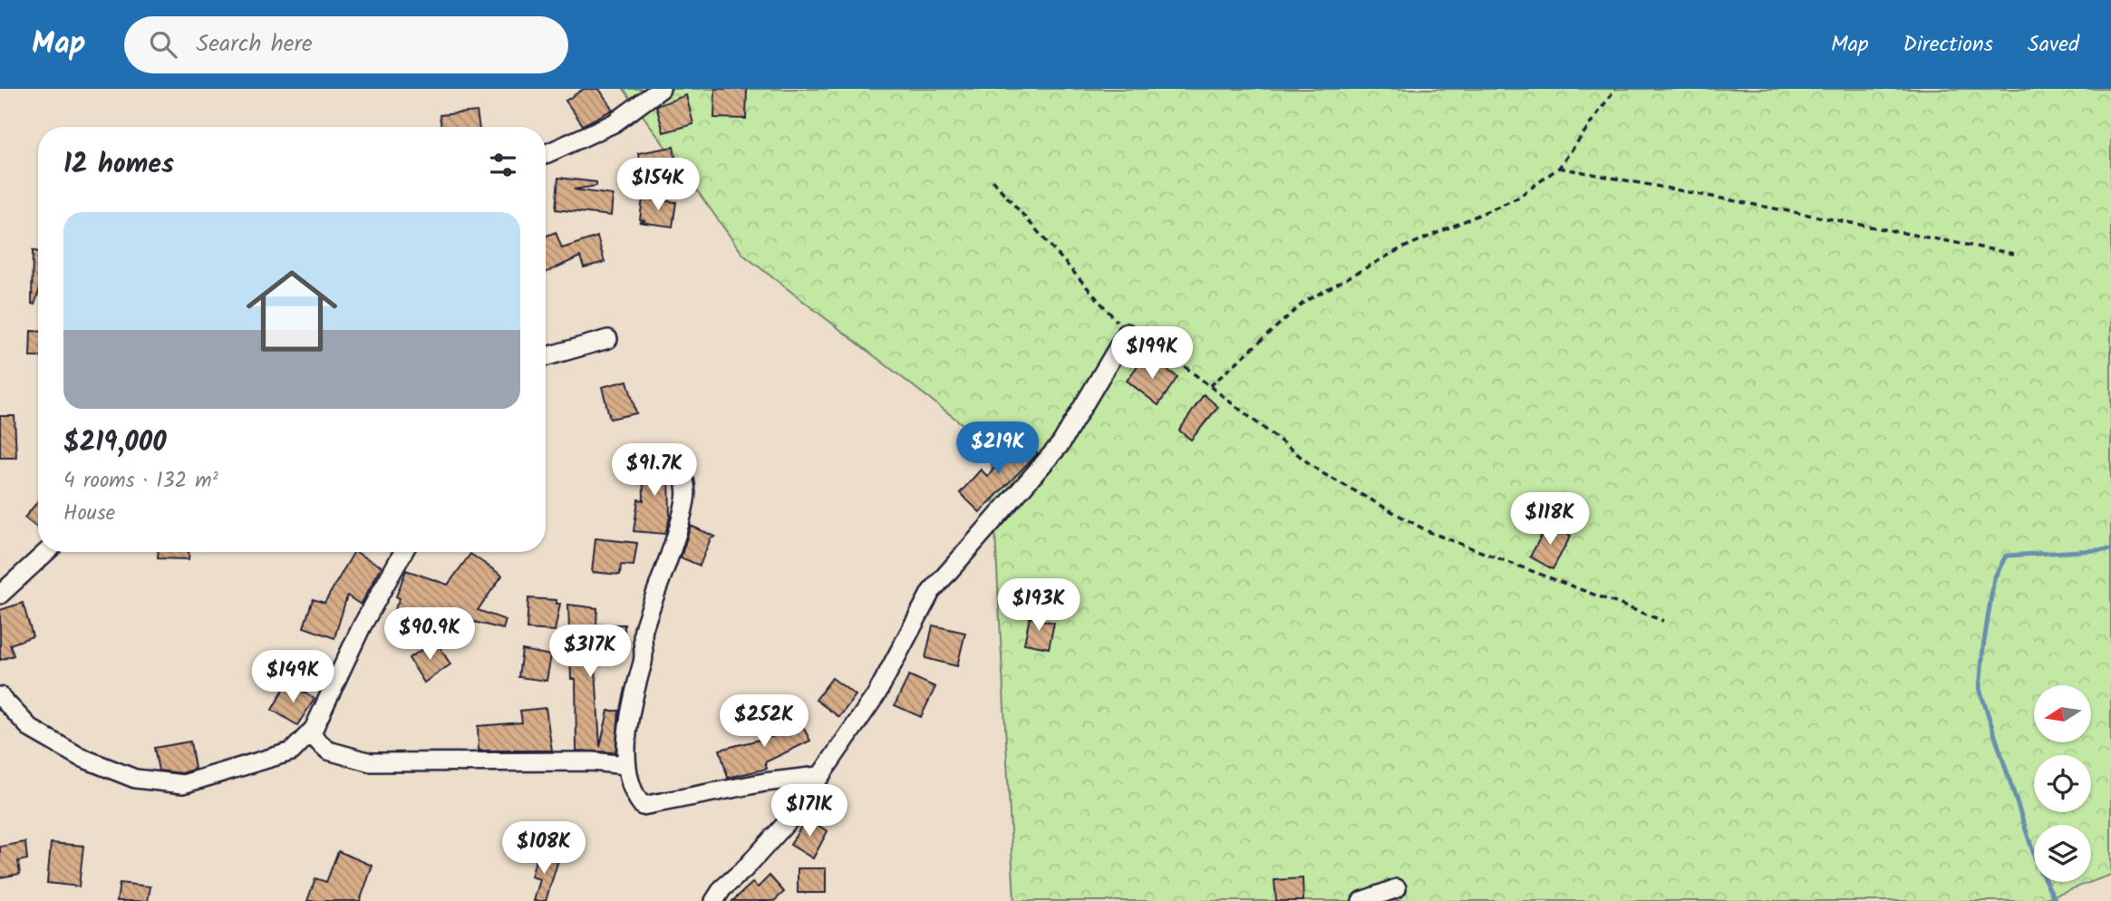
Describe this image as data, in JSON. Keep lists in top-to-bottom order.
{
  "north": "left",
  "page": {
    "header": "Map",
    "search": "Search here",
    "nav": ["Map", "Directions", "Saved"],
    "heading": "12 homes",
    "price": [
      "$154K",
      "$199K",
      "$219K",
      "$91.7K",
      "$118K",
      "$193K",
      "$90.9K",
      "$317K",
      "$149K",
      "$252K",
      "$171K",
      "$108K"
    ],
    "list": [
      {
        "name": "$219,000",
        "note": "4 rooms · 132 m² · House"
      }
    ]
  }
}
